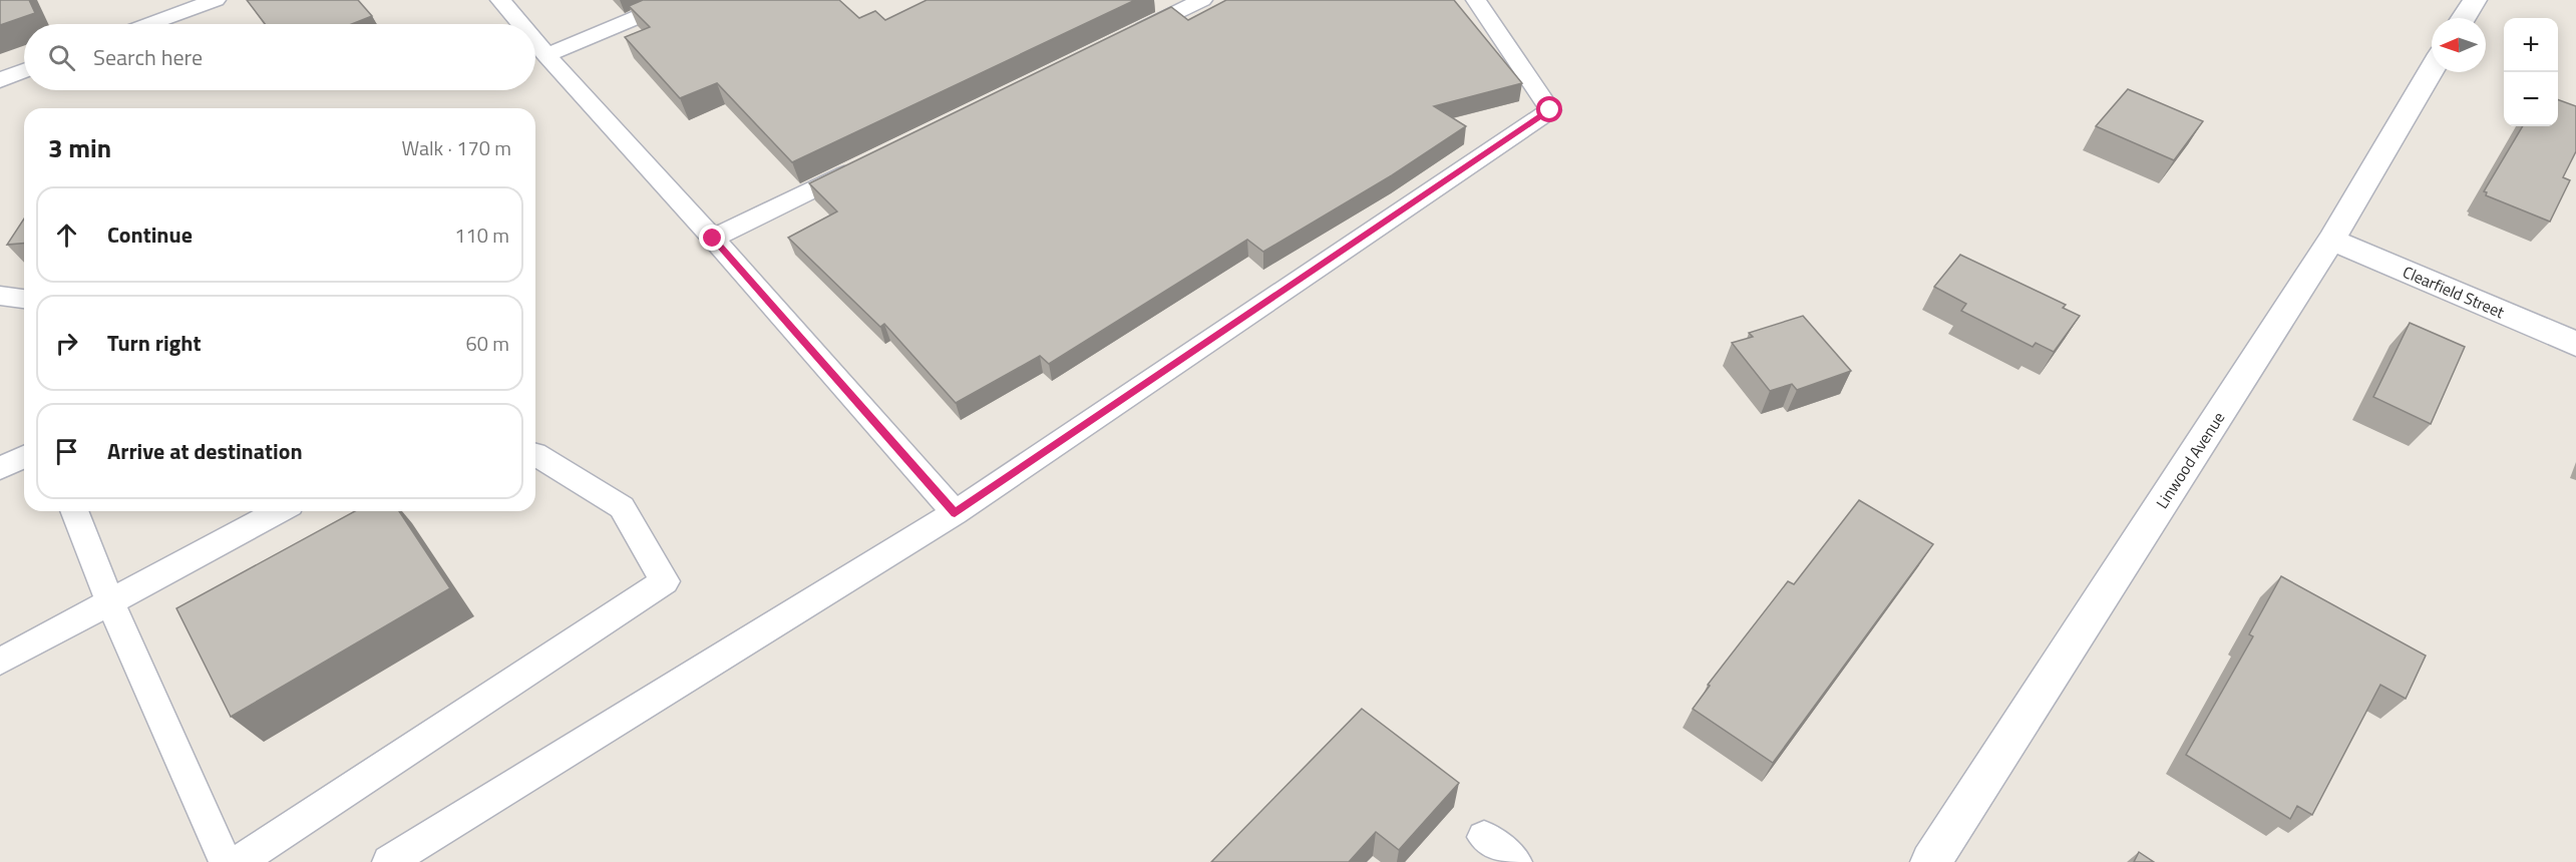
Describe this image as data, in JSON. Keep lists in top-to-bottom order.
{
  "streets": {
    "street": ["Clearfield Street", "Linwood Avenue"]
  },
  "crossings": [
    ["Clearfield Street", "Linwood Avenue"]
  ],
  "north": "left",
  "page": {
    "map_buttons": ["+", "−"],
    "search": "Search here",
    "heading": ["3 min", "Walk · 170 m"],
    "list": [
      ["Continue", "110 m"],
      ["Turn right", "60 m"],
      "Arrive at destination"
    ]
  }
}
